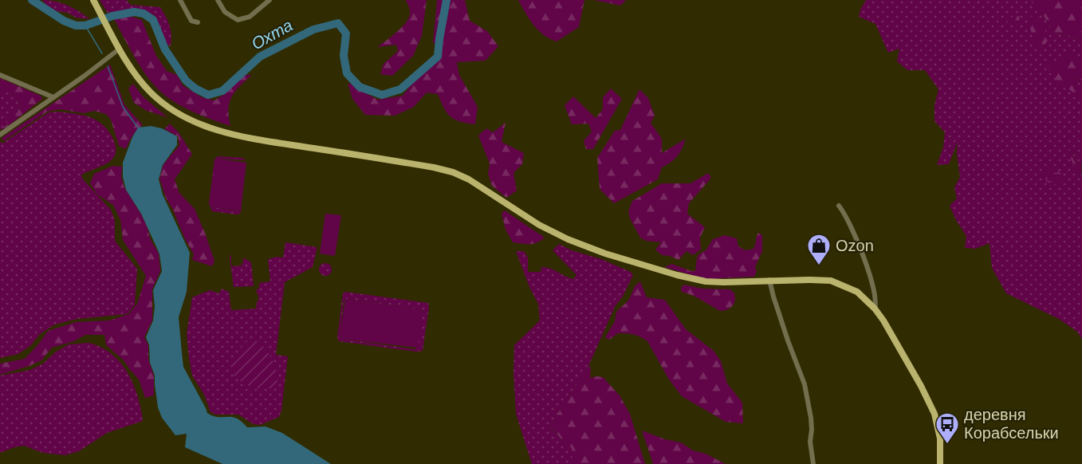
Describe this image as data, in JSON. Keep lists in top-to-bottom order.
{
  "water": ["Охта"],
  "places": {
    "shop": ["Ozon"],
    "bus stop": ["деревня Корабсельки"]
  }
}
